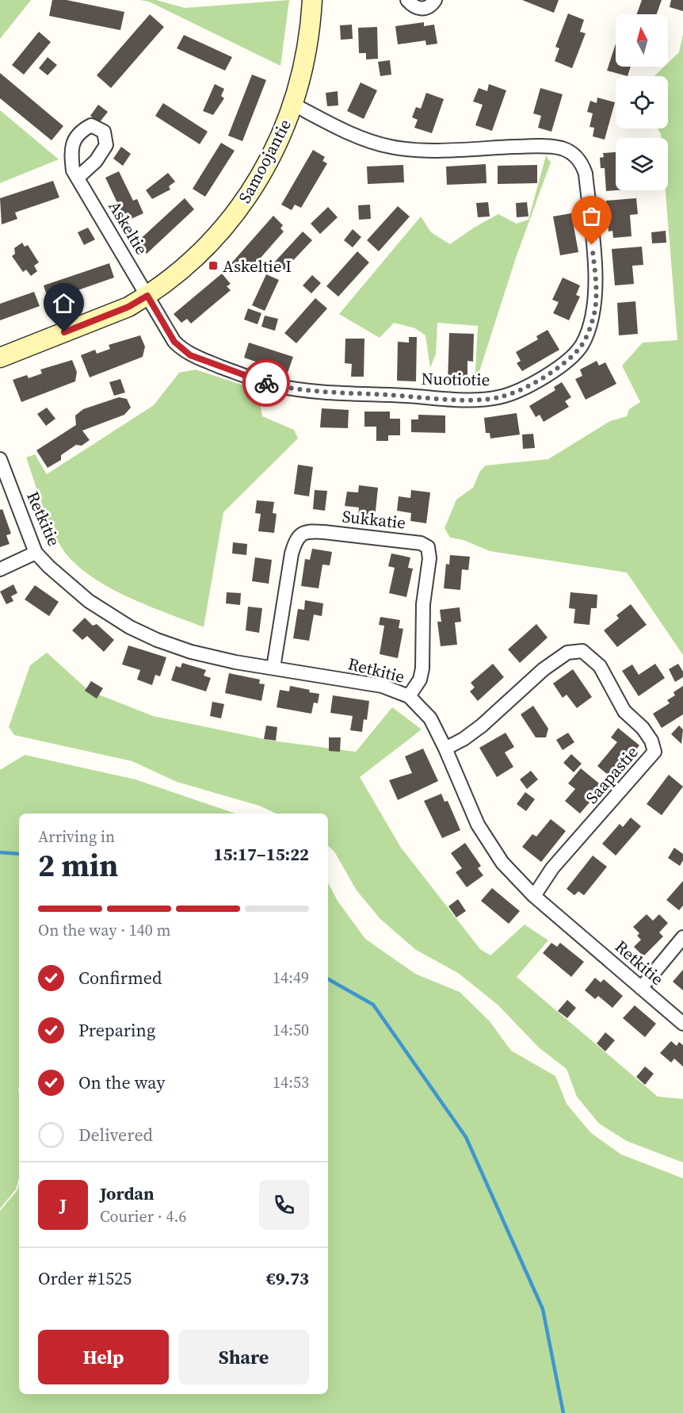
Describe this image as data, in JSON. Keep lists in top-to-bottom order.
{
  "streets": {
    "street": [
      "Samoojantie",
      "Askeltie",
      "Nuotiotie",
      "Retkitie",
      "Sukkatie",
      "Saapastie"
    ]
  },
  "crossings": [
    ["Samoojantie", "Askeltie"],
    ["Samoojantie", "Nuotiotie"],
    ["Askeltie", "Nuotiotie"],
    ["Retkitie", "Sukkatie"],
    ["Retkitie", "Saapastie"]
  ],
  "places": {
    "transit": ["Askeltie I"]
  },
  "north": "top",
  "page": {
    "heading": ["2 min", "Arriving in", "15:17–15:22"],
    "panel": [
      "Jordan",
      "Courier · 4.6",
      "Order #1525",
      "€9.73"
    ],
    "bar": "On the way · 140 m",
    "list": [
      ["Confirmed", "14:49"],
      ["Preparing", "14:50"],
      ["On the way", "14:53"],
      "Delivered"
    ],
    "round": "J",
    "buttons": ["Help", "Share"]
  }
}
